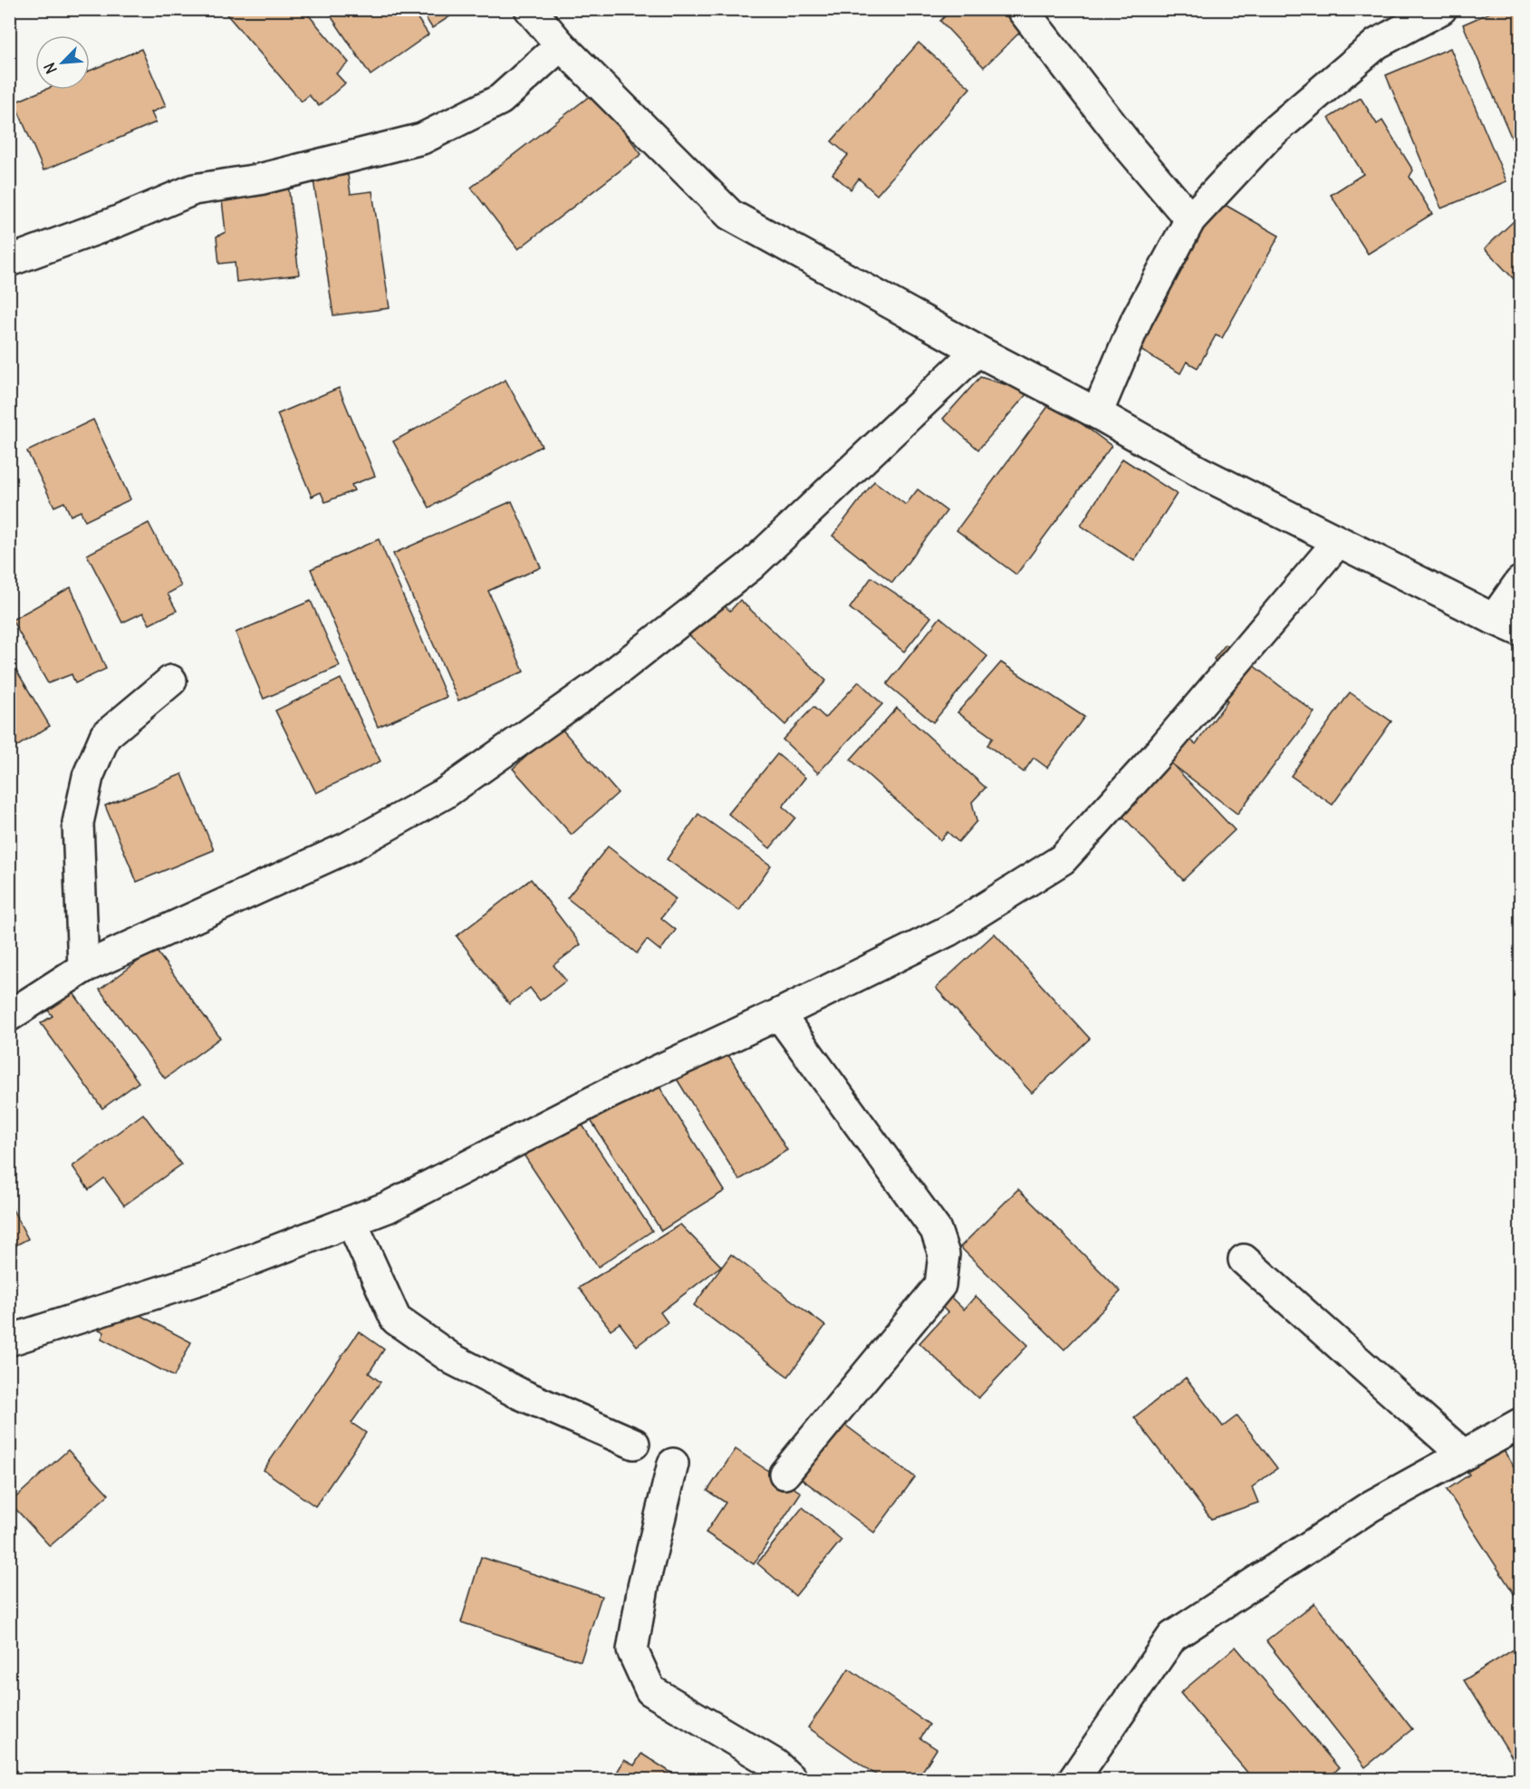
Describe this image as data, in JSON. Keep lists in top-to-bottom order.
{
  "north": "bottom left"
}
